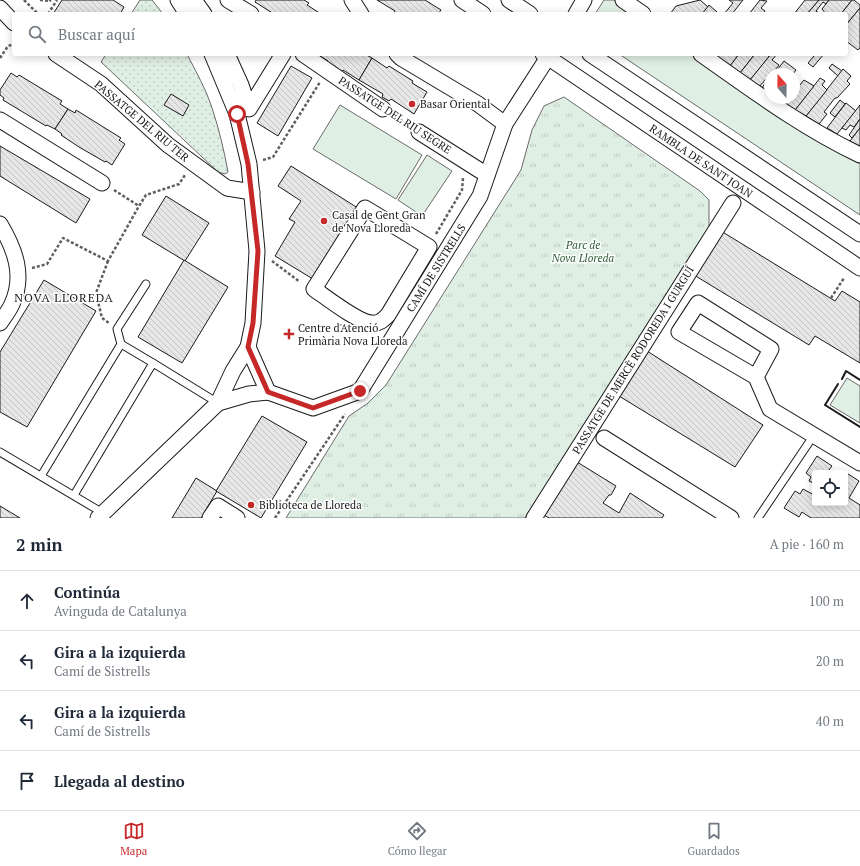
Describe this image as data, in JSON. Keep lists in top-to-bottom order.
{
  "streets": {
    "street": [
      "PASSATGE DEL RIU SEGRE",
      "PASSATGE DEL RIU TER",
      "RAMBLA DE SANT JOAN",
      "CAMÍ DE SISTRELLS",
      "PASSATGE DE MERCÈ RODOREDA I GURGUÍ"
    ]
  },
  "crossings": [
    ["PASSATGE DEL RIU SEGRE", "CAMÍ DE SISTRELLS"]
  ],
  "districts": ["NOVA LLOREDA"],
  "parks": ["Parc de Nova Lloreda"],
  "places": {
    "other": ["Basar Oriental", "Casal de Gent Gran de Nova Lloreda", "Biblioteca de Lloreda"],
    "health": ["Centre d'Atenció Primària Nova Lloreda"]
  },
  "north": "top",
  "page": {
    "search": "Buscar aquí",
    "heading": ["2 min", "A pie · 160 m"],
    "list": [
      ["Continúa", "Avinguda de Catalunya", "100 m"],
      ["Gira a la izquierda", "Camí de Sistrells", "20 m"],
      ["Gira a la izquierda", "Camí de Sistrells", "40 m"],
      "Llegada al destino"
    ],
    "nav": ["Mapa", "Cómo llegar", "Guardados"]
  }
}
